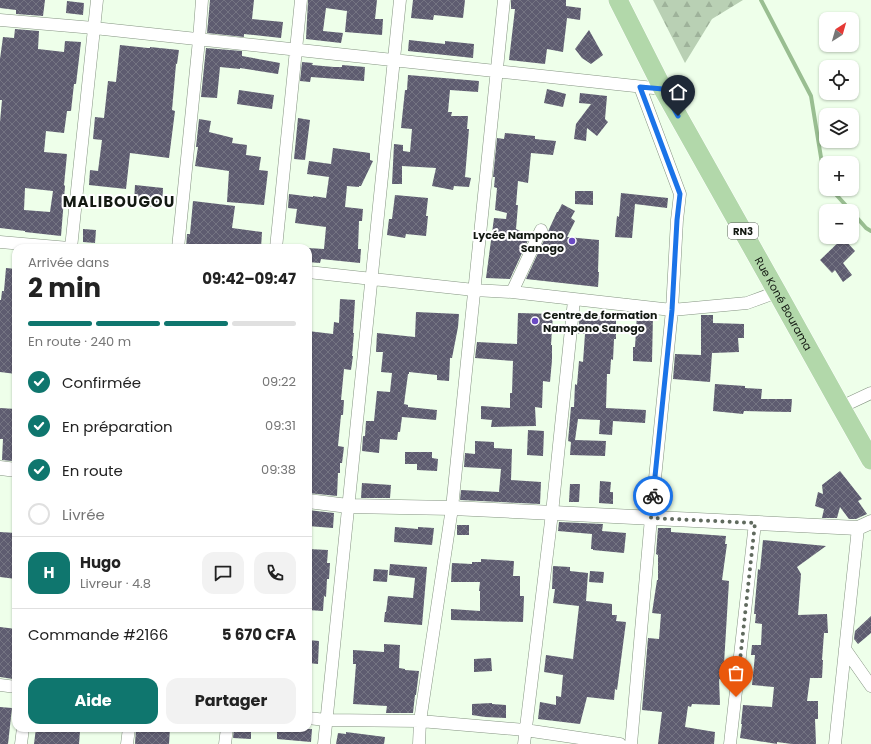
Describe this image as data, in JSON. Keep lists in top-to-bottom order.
{
  "streets": {
    "highway": ["RN3", "Rue Koné Bourama"]
  },
  "districts": ["MALIBOUGOU"],
  "places": ["Lycée Nampono Sanogo", "Centre de formation Nampono Sanogo"],
  "north": "top right",
  "page": {
    "map_buttons": ["+", "−"],
    "heading": ["2 min", "Arrivée dans", "09:42–09:47"],
    "panel": [
      "Hugo",
      "Livreur · 4.8",
      "Commande #2166",
      "5 670 CFA"
    ],
    "bar": "En route · 240 m",
    "list": [
      ["Confirmée", "09:22"],
      ["En préparation", "09:31"],
      ["En route", "09:38"],
      "Livrée"
    ],
    "round": "H",
    "buttons": ["Aide", "Partager"]
  }
}
